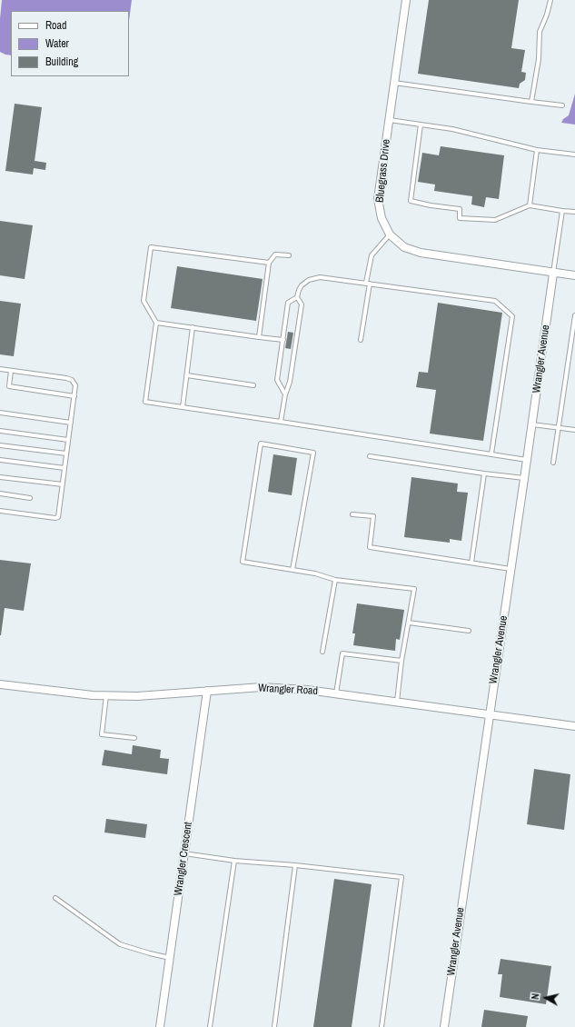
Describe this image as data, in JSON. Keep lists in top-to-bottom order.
{
  "streets": {
    "street": [
      "Bluegrass Drive",
      "Wrangler Avenue",
      "Wrangler Road",
      "Wrangler Crescent"
    ]
  },
  "crossings": [
    ["Bluegrass Drive", "Wrangler Avenue"],
    ["Wrangler Avenue", "Wrangler Road"],
    ["Wrangler Road", "Wrangler Crescent"]
  ],
  "legend": ["Road", "Water", "Building"],
  "north": "left"
}
